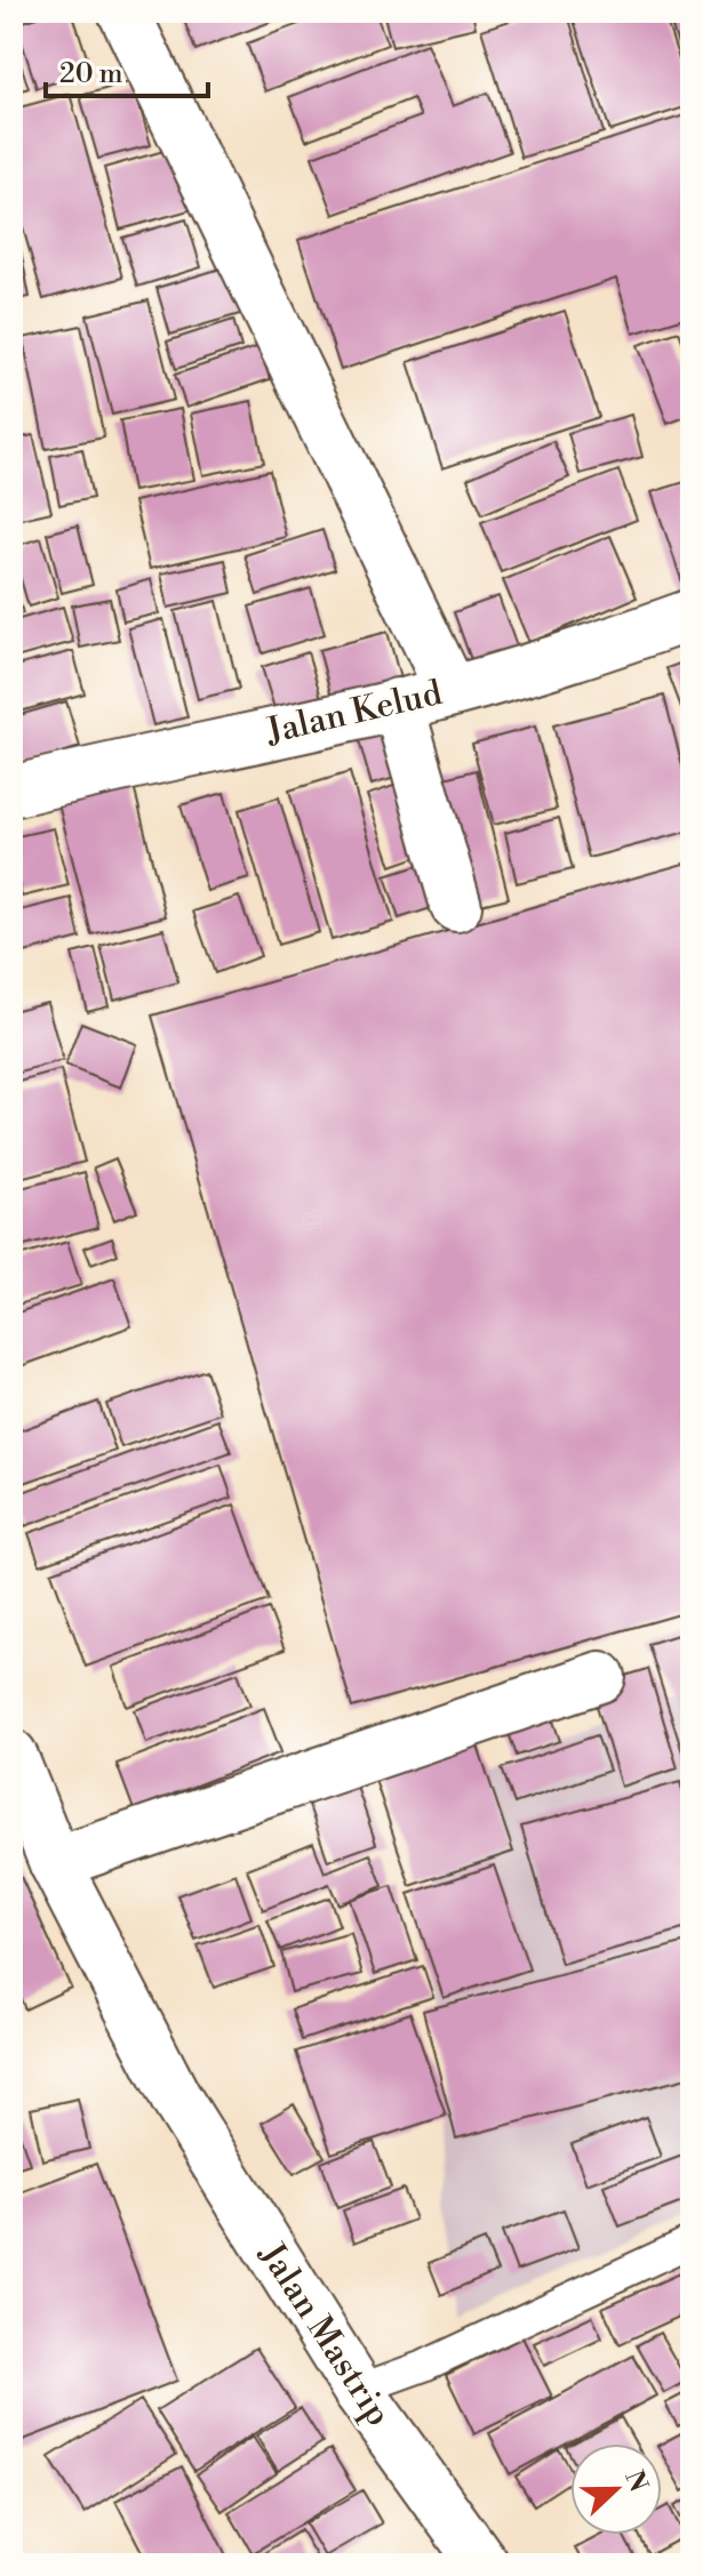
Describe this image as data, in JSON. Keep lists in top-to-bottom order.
{
  "streets": {
    "street": ["Jalan Kelud", "Jalan Mastrip"]
  },
  "scale_bar": "20 m",
  "north": "right"
}
